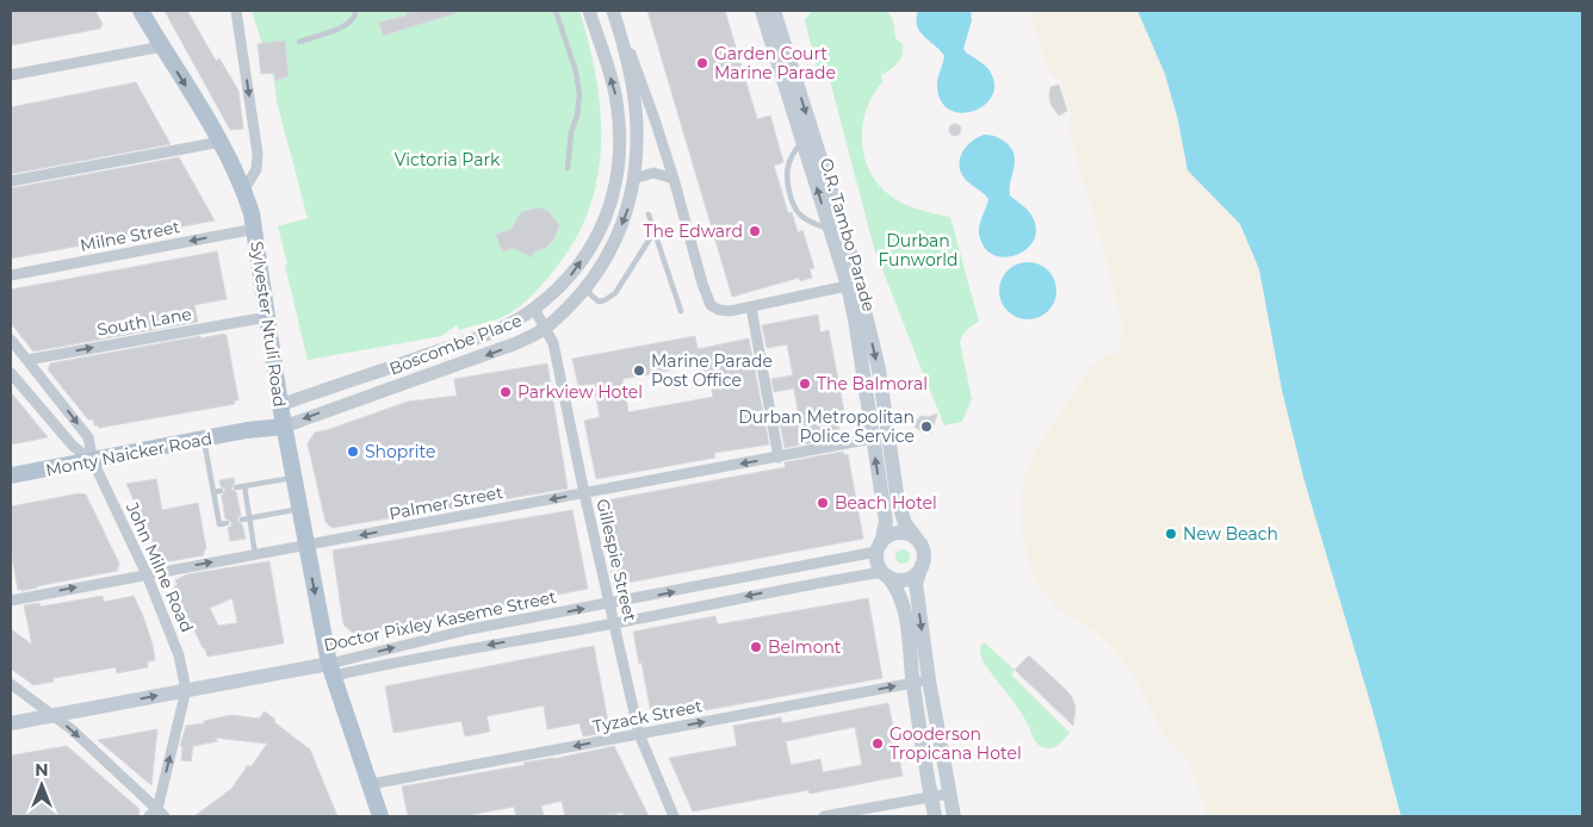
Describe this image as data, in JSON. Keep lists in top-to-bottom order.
{
  "streets": {
    "main road": [
      "O.R. Tambo Parade",
      "Sylvester Ntuli Road",
      "Monty Naicker Road",
      "Doctor Pixley Kaseme Street"
    ],
    "street": [
      "Milne Street",
      "South Lane",
      "Boscombe Place",
      "Palmer Street",
      "Gillespie Street",
      "John Milne Road",
      "Tyzack Street"
    ]
  },
  "crossings": [
    ["O.R. Tambo Parade", "Palmer Street"],
    ["O.R. Tambo Parade", "Doctor Pixley Kaseme Street"],
    ["O.R. Tambo Parade", "Tyzack Street"],
    ["Milne Street", "Sylvester Ntuli Road"],
    ["South Lane", "Sylvester Ntuli Road"],
    ["South Lane", "John Milne Road"],
    ["Sylvester Ntuli Road", "Boscombe Place"],
    ["Sylvester Ntuli Road", "Monty Naicker Road"],
    ["Sylvester Ntuli Road", "Palmer Street"],
    ["Sylvester Ntuli Road", "Doctor Pixley Kaseme Street"],
    ["Sylvester Ntuli Road", "Tyzack Street"],
    ["Boscombe Place", "Monty Naicker Road"],
    ["Boscombe Place", "Gillespie Street"],
    ["Monty Naicker Road", "John Milne Road"],
    ["Palmer Street", "Gillespie Street"],
    ["Palmer Street", "John Milne Road"],
    ["Gillespie Street", "Doctor Pixley Kaseme Street"],
    ["Gillespie Street", "Tyzack Street"],
    ["John Milne Road", "Doctor Pixley Kaseme Street"]
  ],
  "one_way": ["South Lane"],
  "parks": ["Victoria Park", "Durban Funworld"],
  "places": [
    "Garden Court Marine Parade",
    "The Edward",
    "Marine Parade Post Office",
    "The Balmoral",
    "Parkview Hotel",
    "Durban Metropolitan Police Service",
    "Shoprite",
    "Beach Hotel",
    "New Beach",
    "Belmont",
    "Gooderson Tropicana Hotel"
  ],
  "north": "top"
}
